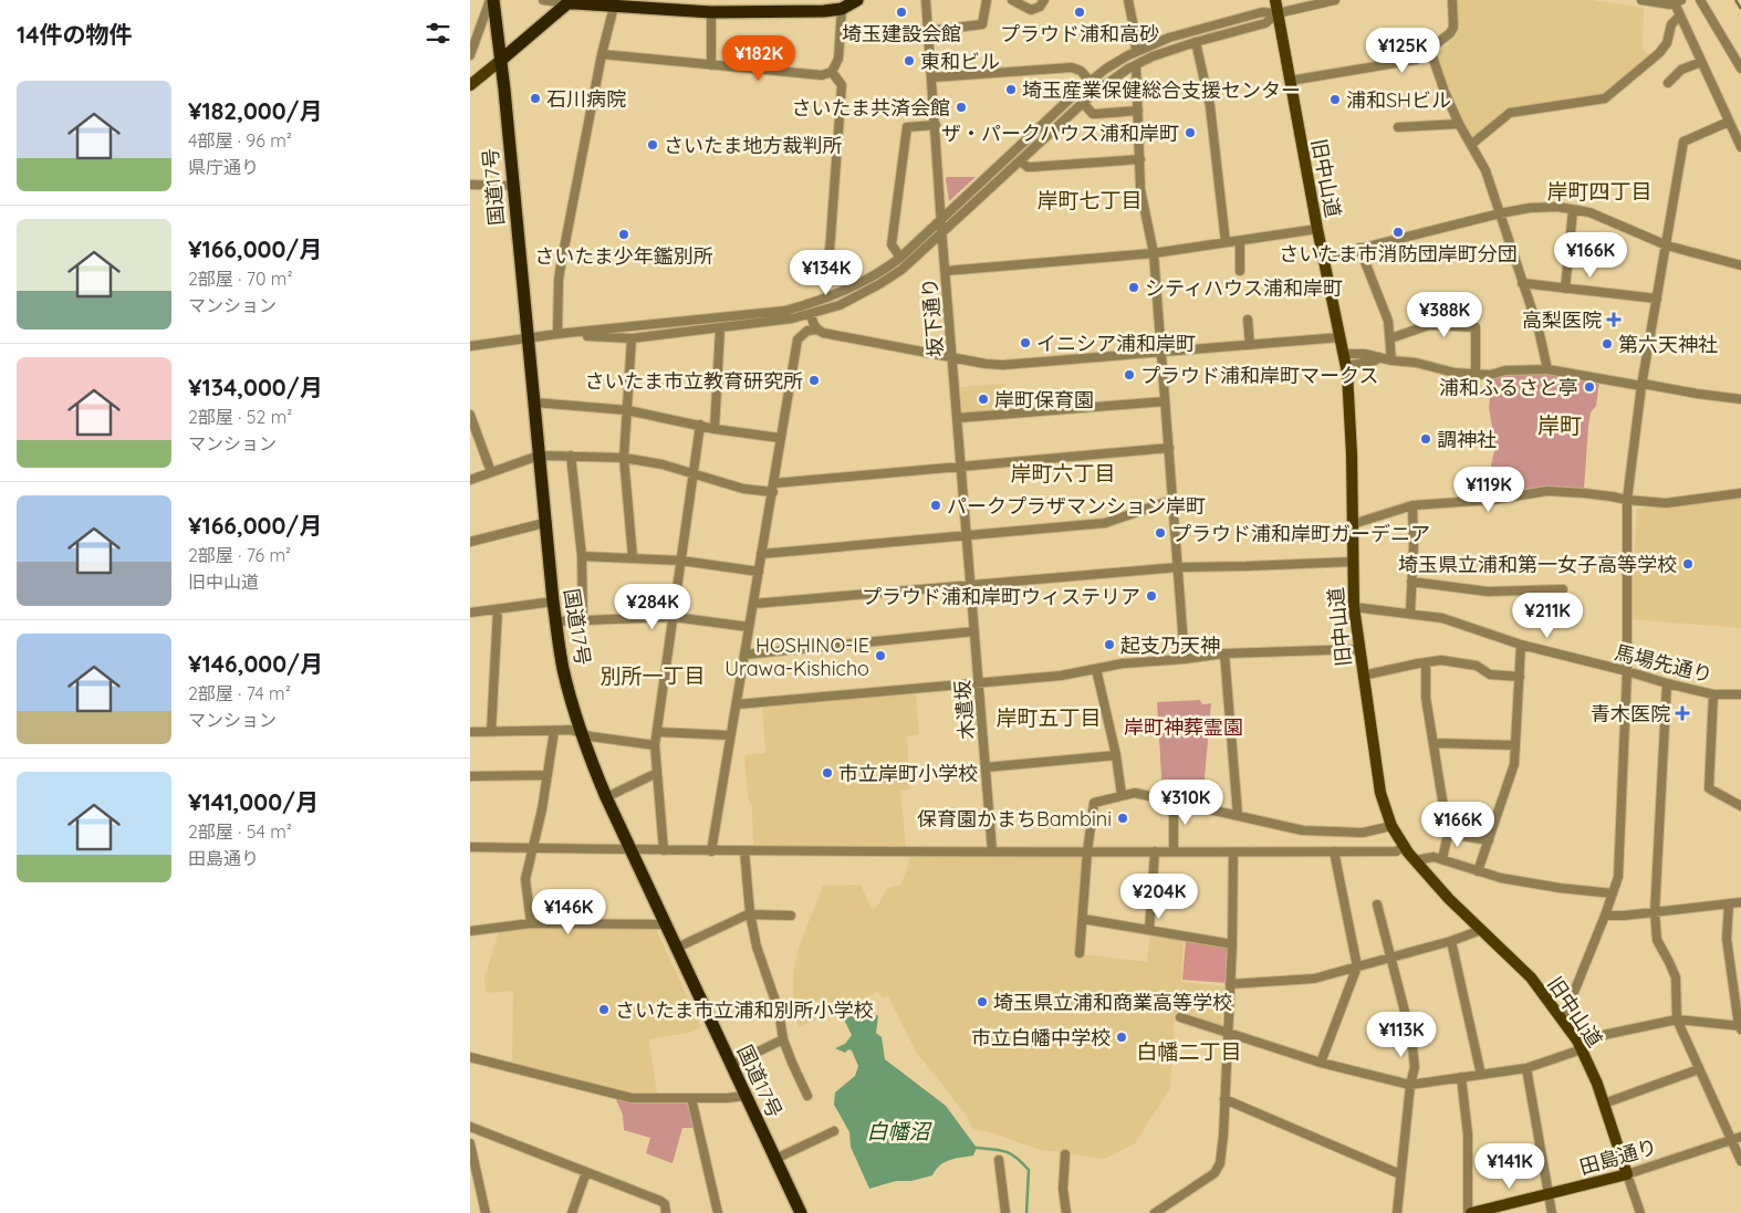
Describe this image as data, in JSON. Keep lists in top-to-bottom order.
{
  "streets": {
    "highway": ["国道17号"],
    "main road": ["旧中山道", "田島通り"],
    "street": ["坂下通り", "馬場先通り", "木遣坂"]
  },
  "crossings": [
    ["旧中山道", "馬場先通り"],
    ["旧中山道", "田島通り"],
    ["坂下通り", "木遣坂"]
  ],
  "districts": [
    "岸町四丁目",
    "岸町七丁目",
    "岸町",
    "岸町六丁目",
    "別所一丁目",
    "岸町五丁目",
    "白幡二丁目"
  ],
  "water": ["白幡沼"],
  "parks": ["岸町神葬霊園"],
  "places": {
    "other": [
      "埼玉建設会館",
      "プラウド浦和高砂",
      "東和ビル",
      "埼玉産業保健総合支援センター",
      "石川病院",
      "浦和SHビル",
      "さいたま共済会館",
      "ザ・パークハウス浦和岸町",
      "さいたま地方裁判所",
      "さいたま市消防団岸町分団",
      "さいたま少年鑑別所",
      "シティハウス浦和岸町",
      "イニシア浦和岸町",
      "第六天神社",
      "プラウド浦和岸町マークス",
      "さいたま市立教育研究所",
      "浦和ふるさと亭",
      "岸町保育園",
      "調神社",
      "パークプラザマンション岸町",
      "プラウド浦和岸町ガーデニア",
      "埼玉県立浦和第一女子高等学校",
      "プラウド浦和岸町ウィステリア",
      "起支乃天神",
      "HOSHINO-IE Urawa-Kishicho",
      "市立岸町小学校",
      "保育園かまちBambini",
      "埼玉県立浦和商業高等学校",
      "さいたま市立浦和別所小学校",
      "市立白幡中学校"
    ],
    "health": ["高梨医院", "青木医院"]
  },
  "page": {
    "heading": "14件の物件",
    "price": [
      "¥125K",
      "¥182K",
      "¥166K",
      "¥134K",
      "¥388K",
      "¥119K",
      "¥284K",
      "¥211K",
      "¥310K",
      "¥166K",
      "¥204K",
      "¥146K",
      "¥113K",
      "¥141K"
    ],
    "list": [
      {
        "name": "¥182,000/月",
        "note": "4部屋 · 96 m² · 県庁通り"
      },
      {
        "name": "¥166,000/月",
        "note": "2部屋 · 70 m² · マンション"
      },
      {
        "name": "¥134,000/月",
        "note": "2部屋 · 52 m² · マンション"
      },
      {
        "name": "¥166,000/月",
        "note": "2部屋 · 76 m² · 旧中山道"
      },
      {
        "name": "¥146,000/月",
        "note": "2部屋 · 74 m² · マンション"
      },
      {
        "name": "¥141,000/月",
        "note": "2部屋 · 54 m² · 田島通り"
      }
    ]
  }
}
